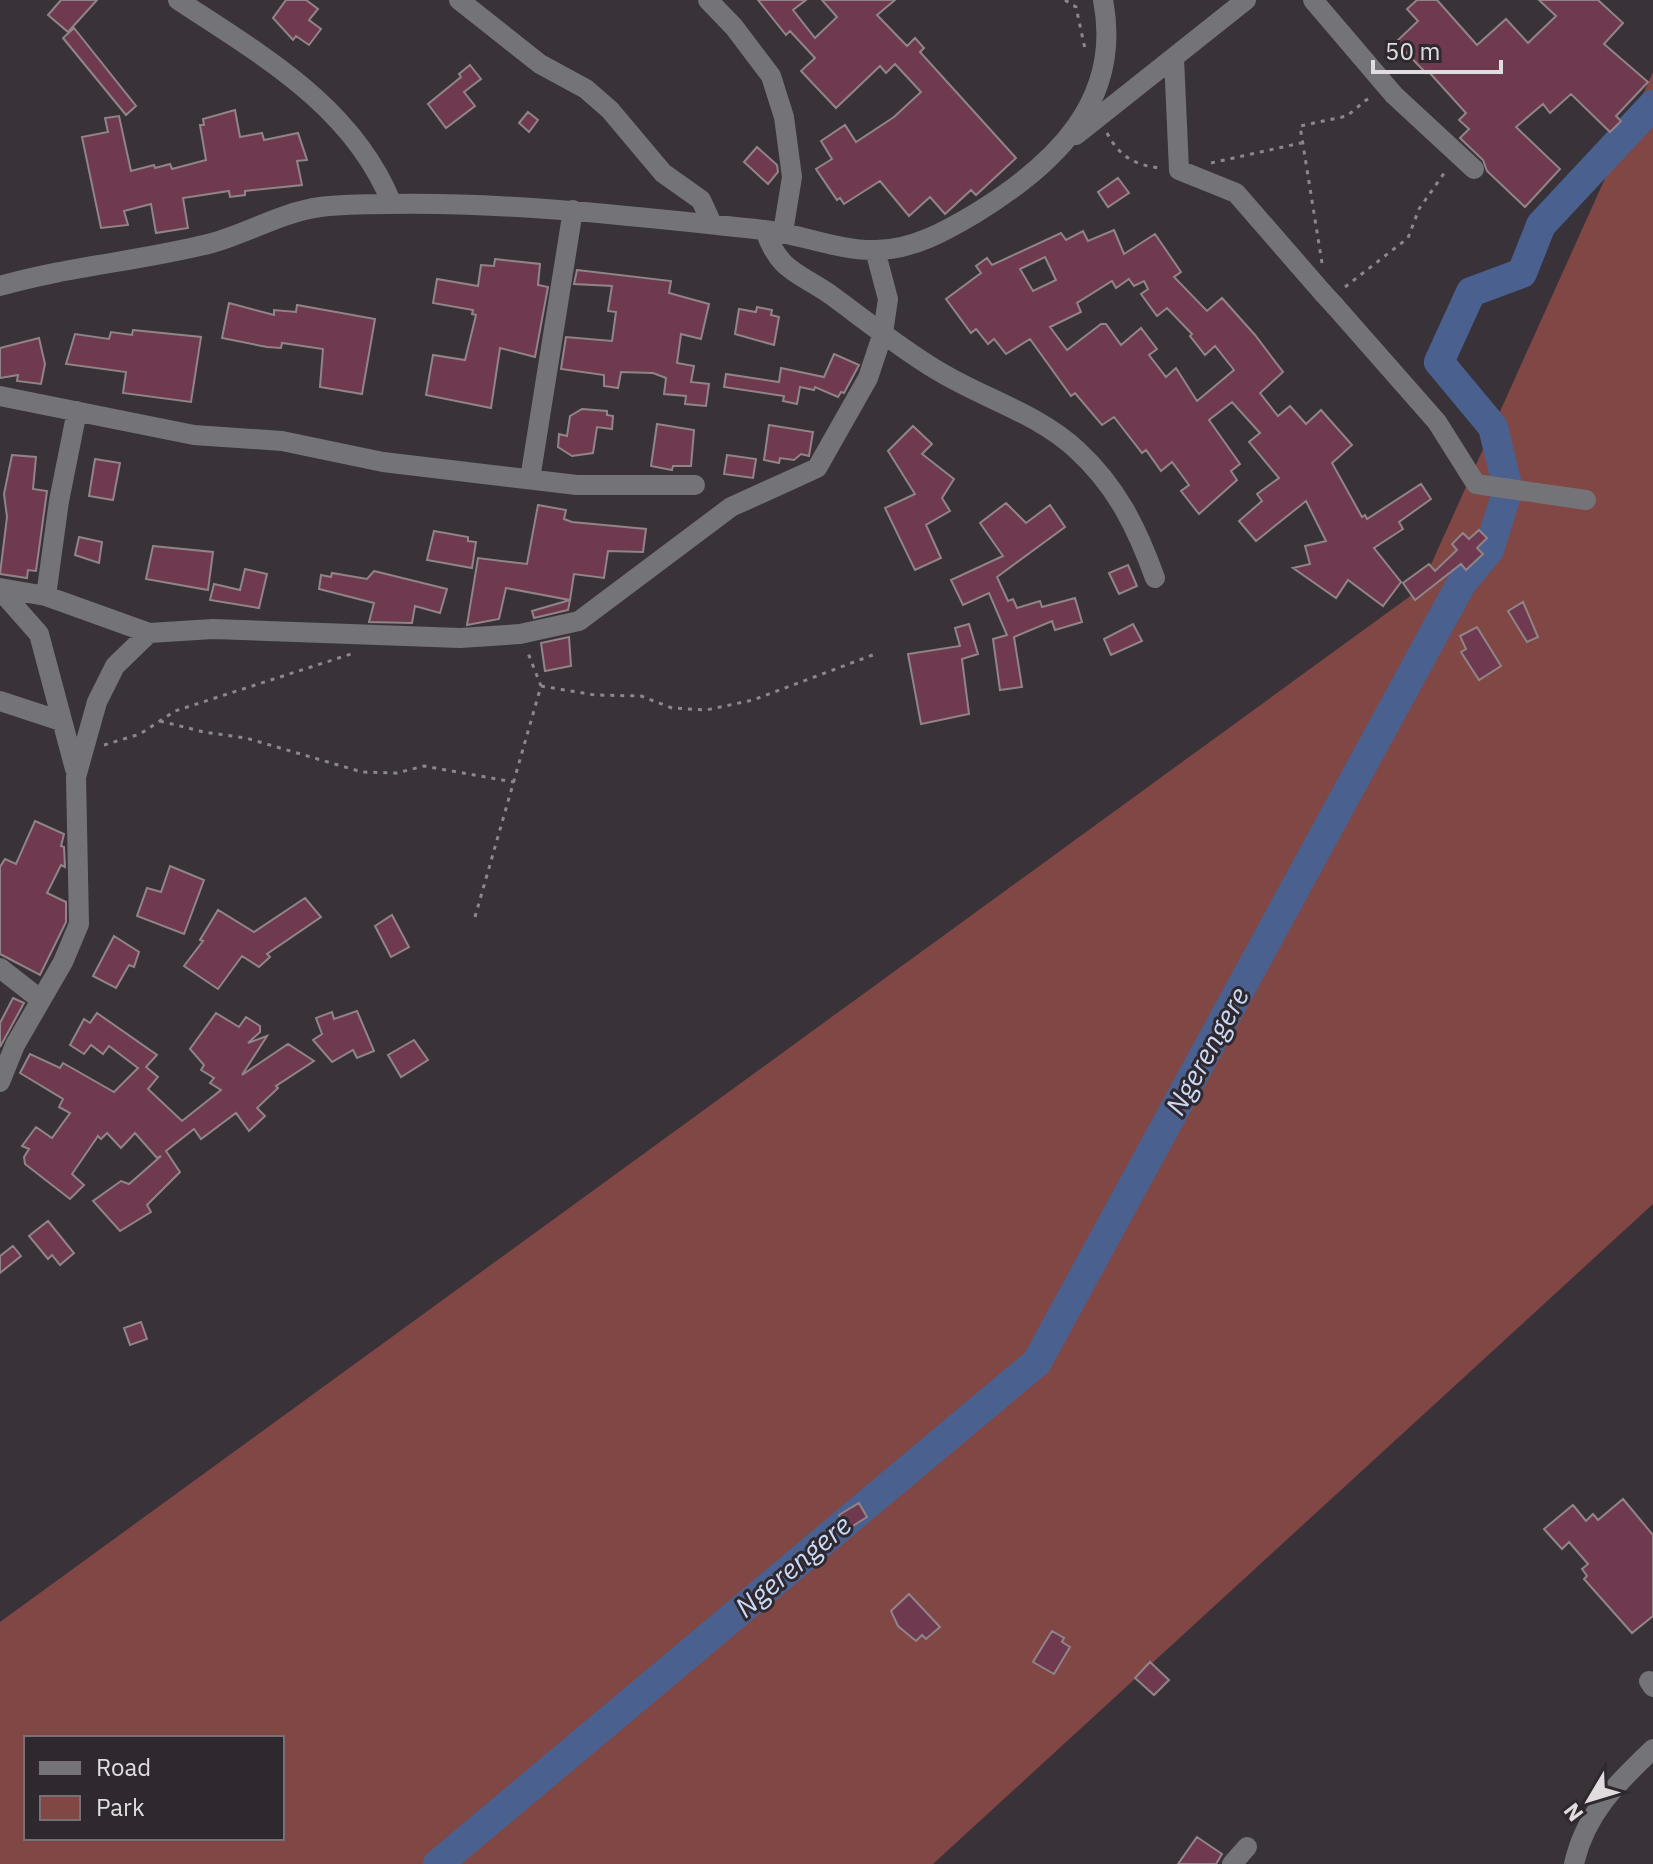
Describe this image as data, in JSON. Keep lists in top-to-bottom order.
{
  "water": ["Ngerengere"],
  "legend": ["Road", "Park"],
  "scale_bar": "50 m",
  "north": "bottom left"
}
